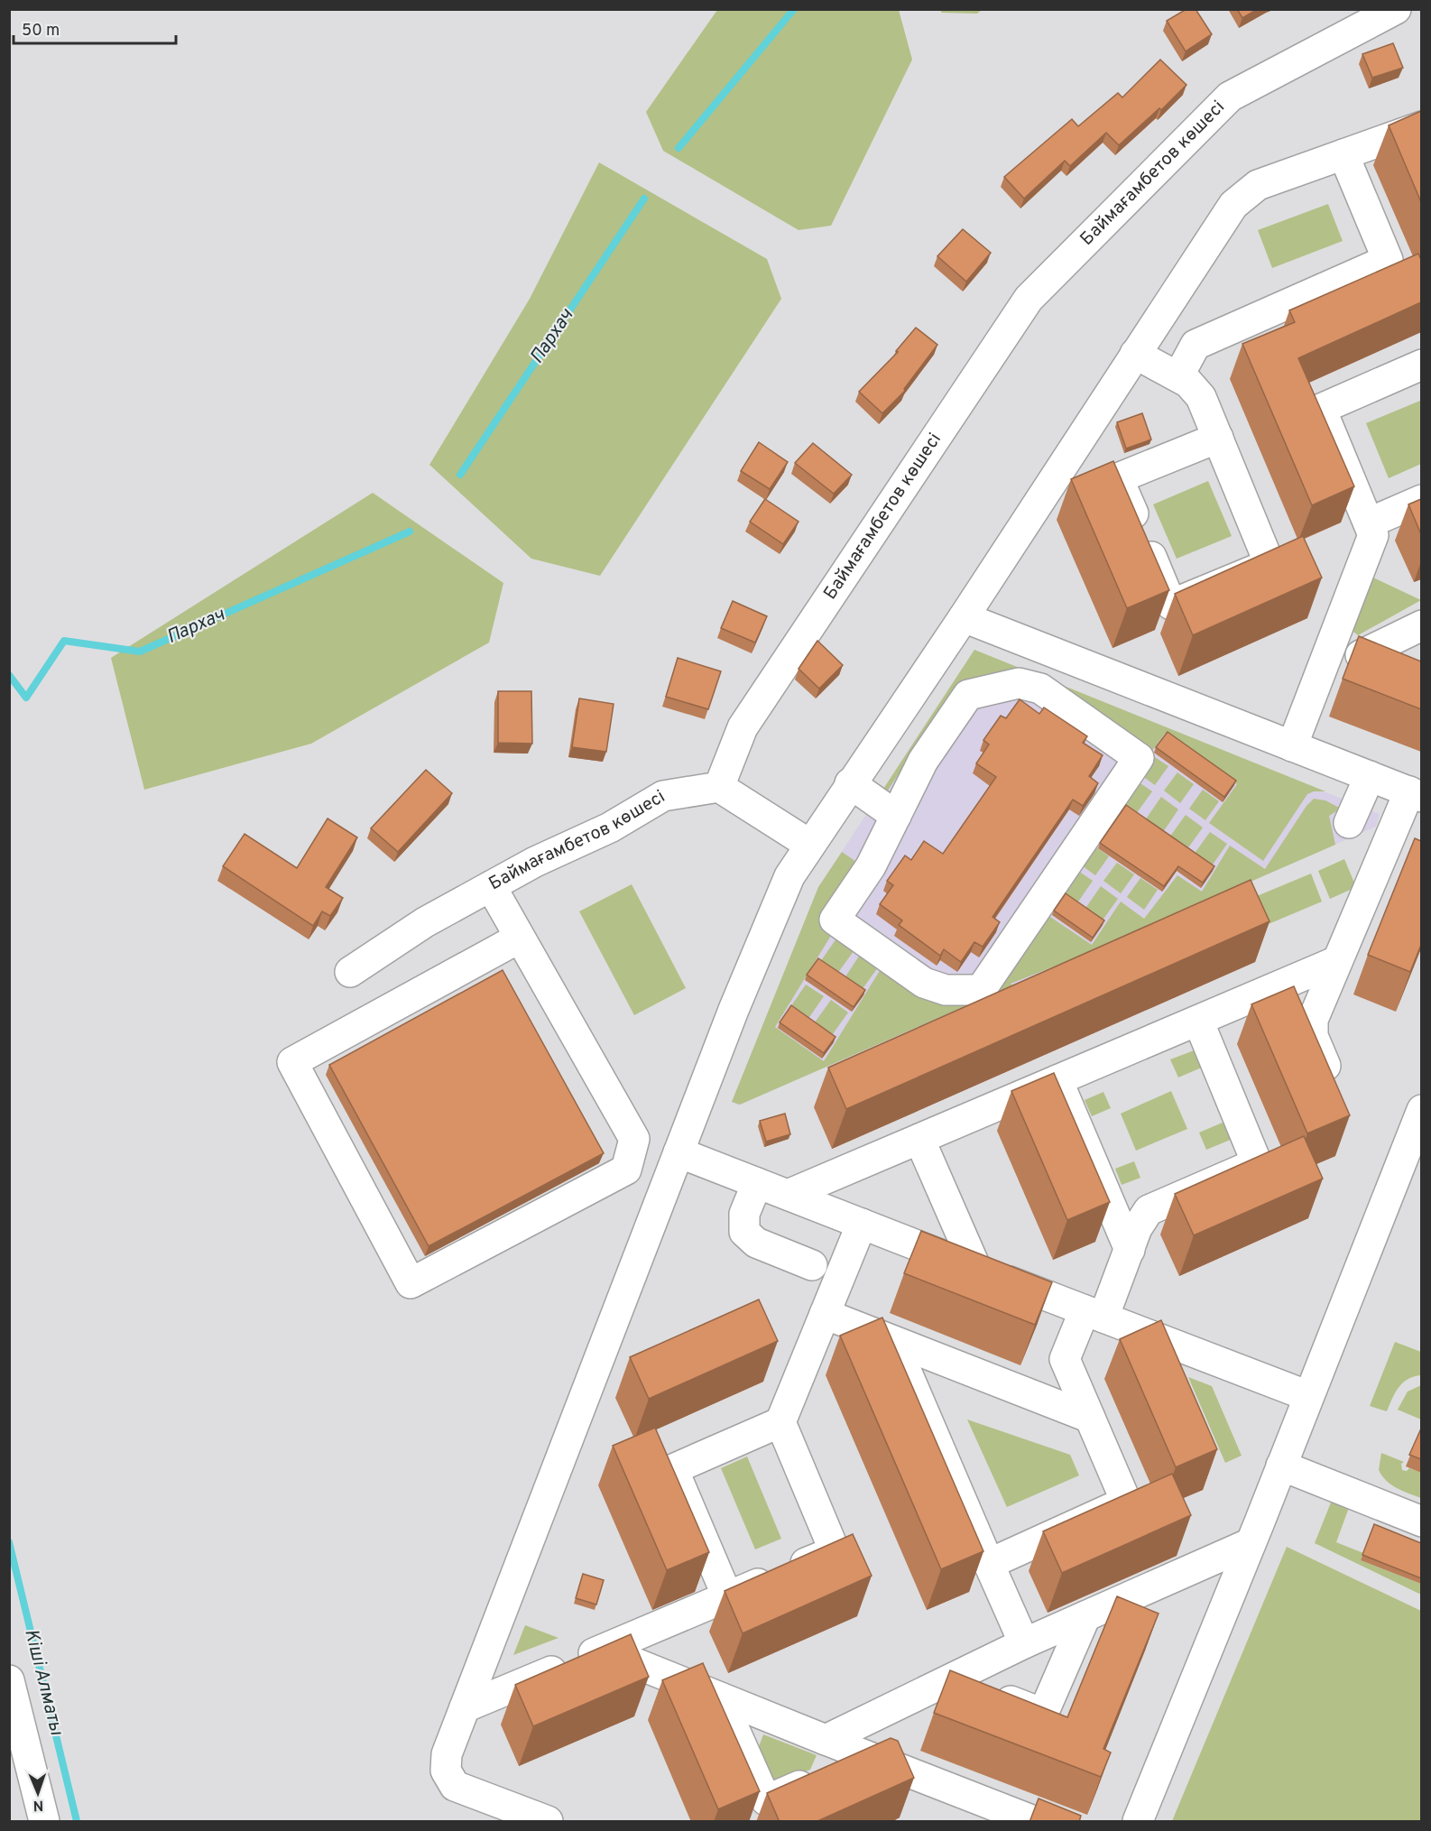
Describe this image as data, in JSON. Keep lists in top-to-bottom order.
{
  "streets": {
    "street": ["Баймағамбетов көшесі"]
  },
  "water": ["Пархач", "Кіші Алматы"],
  "scale_bar": "50 m",
  "north": "bottom"
}
